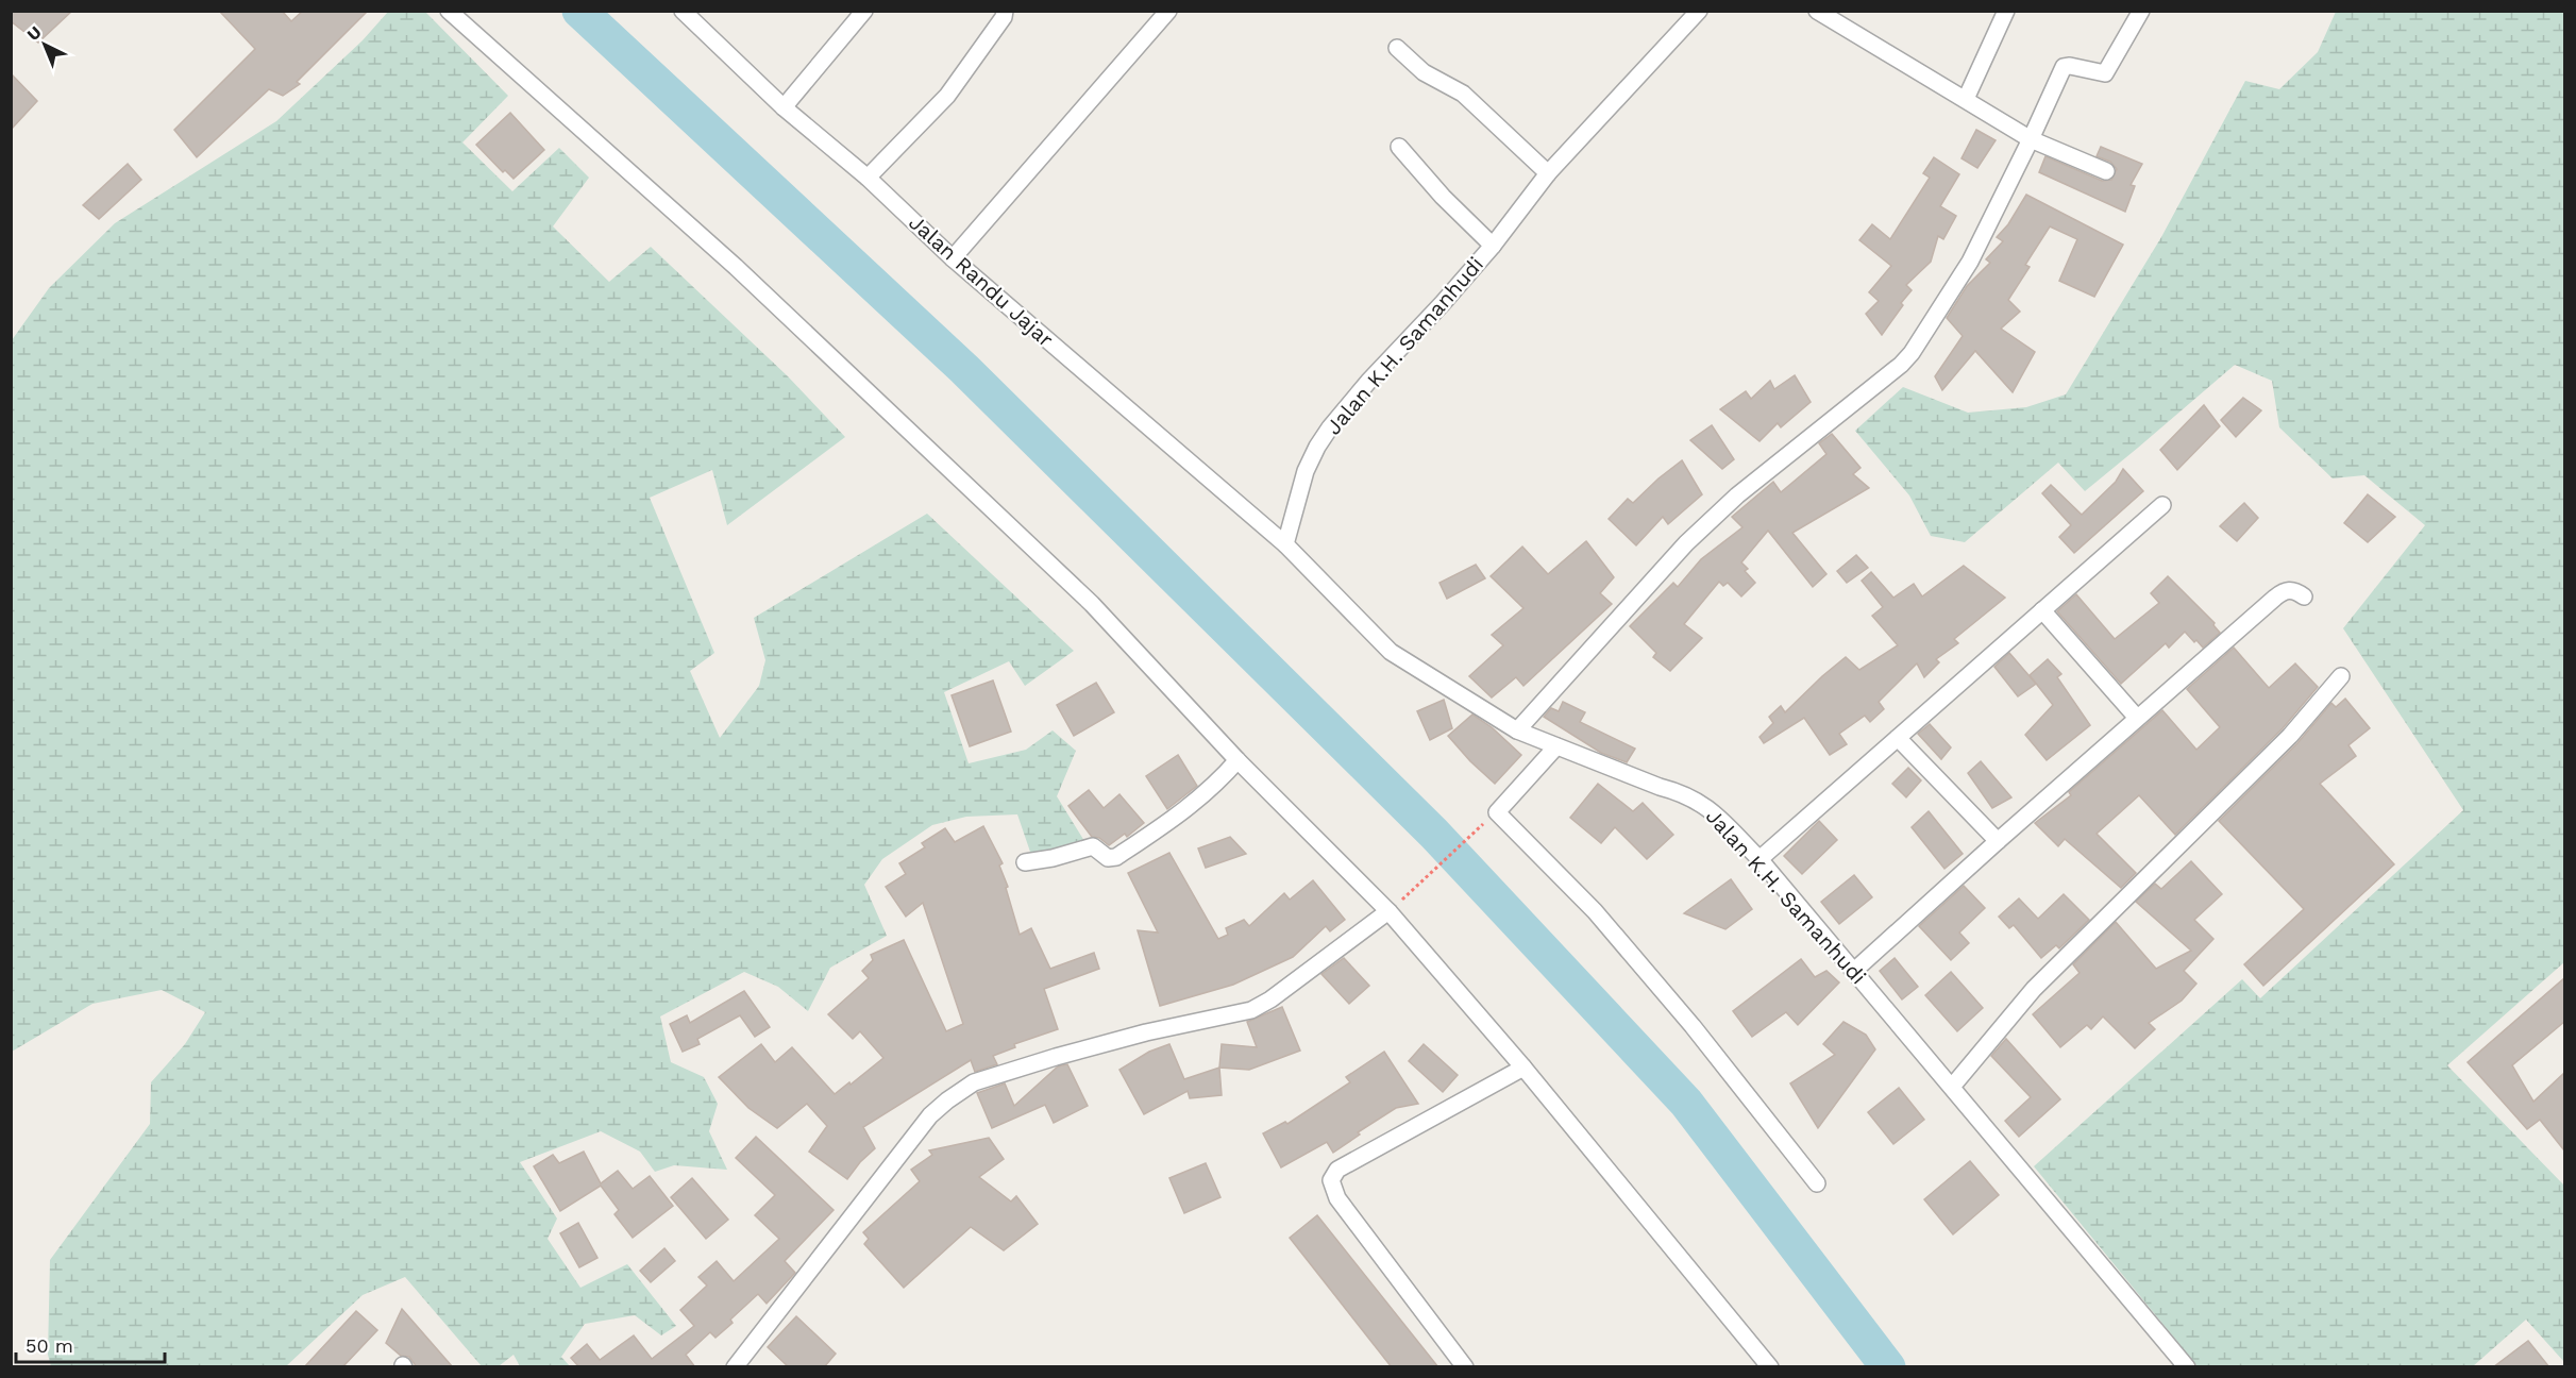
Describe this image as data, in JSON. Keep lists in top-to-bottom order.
{
  "streets": {
    "street": ["Jalan Randu Jajar", "Jalan K.H. Samanhudi"]
  },
  "crossings": [
    ["Jalan Randu Jajar", "Jalan K.H. Samanhudi"]
  ],
  "scale_bar": "50 m",
  "north": "top left"
}
